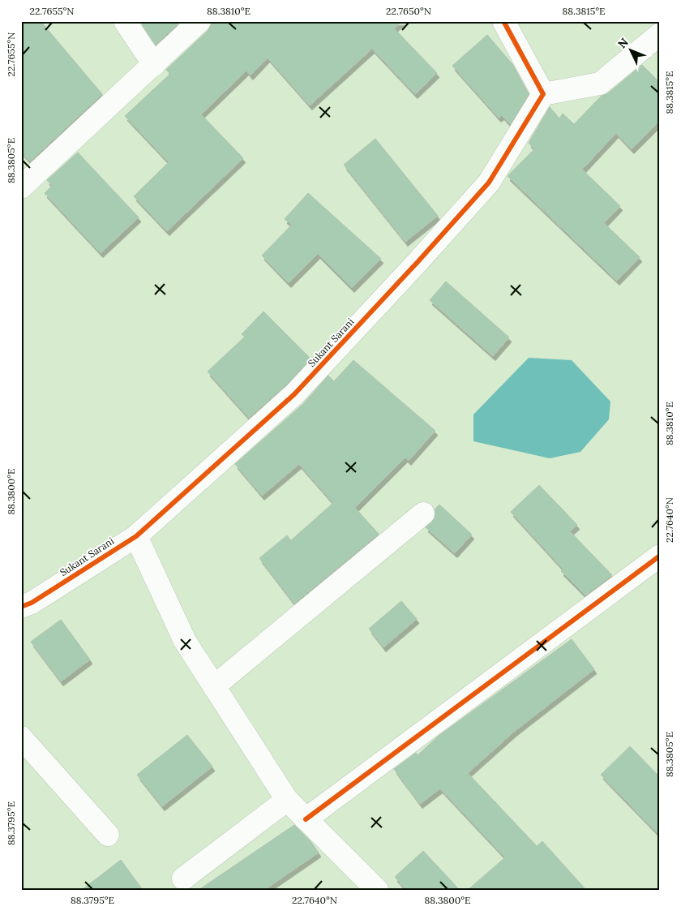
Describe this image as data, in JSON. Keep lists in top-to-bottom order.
{
  "streets": {
    "street": ["Sukant Sarani"]
  },
  "north": "top left",
  "coordinates": [
    "22.7655°N",
    "88.3810°E",
    "22.7650°N",
    "88.3815°E",
    "88.3805°E",
    "88.3800°E",
    "22.7640°N",
    "88.3795°E"
  ]
}
